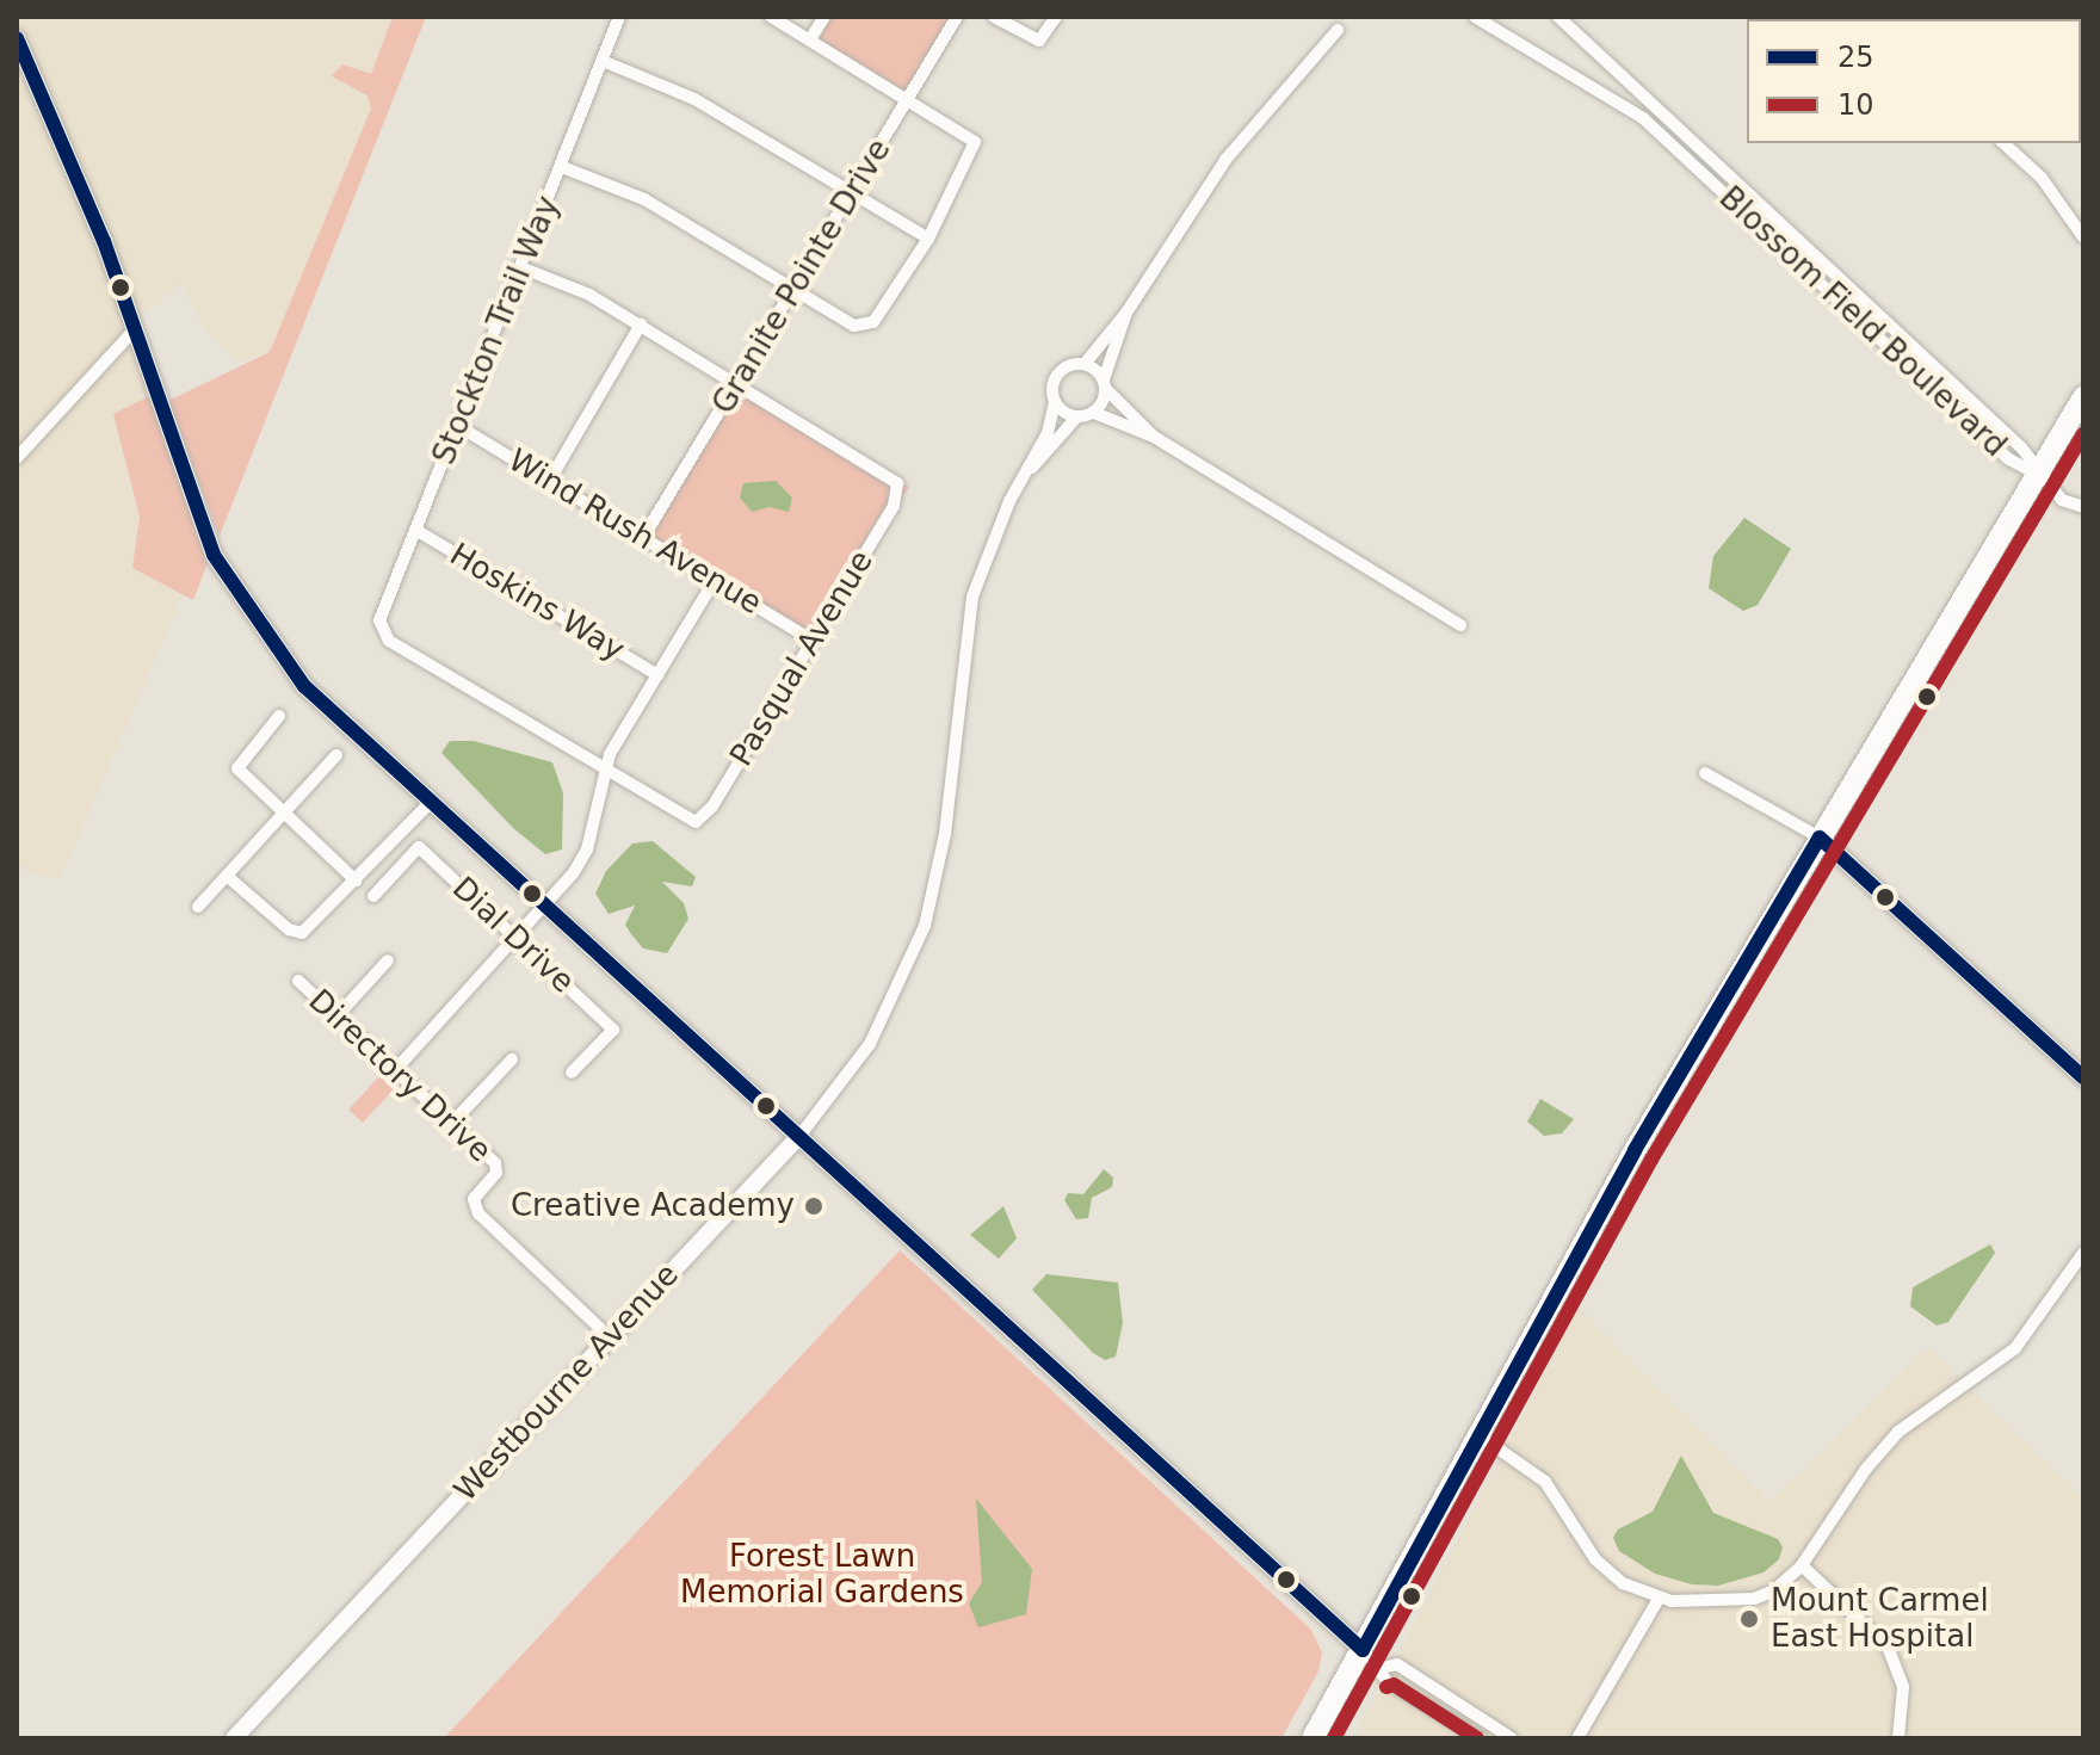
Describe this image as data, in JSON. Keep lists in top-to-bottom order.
{
  "streets": {
    "main road": ["Westbourne Avenue"],
    "street": [
      "Granite Pointe Drive",
      "Blossom Field Boulevard",
      "Stockton Trail Way",
      "Wind Rush Avenue",
      "Hoskins Way",
      "Pasqual Avenue",
      "Dial Drive",
      "Directory Drive"
    ]
  },
  "crossings": [
    ["Granite Pointe Drive", "Wind Rush Avenue"],
    ["Granite Pointe Drive", "Pasqual Avenue"],
    ["Stockton Trail Way", "Wind Rush Avenue"],
    ["Stockton Trail Way", "Hoskins Way"],
    ["Stockton Trail Way", "Pasqual Avenue"],
    ["Wind Rush Avenue", "Pasqual Avenue"],
    ["Directory Drive", "Westbourne Avenue"]
  ],
  "parks": ["Forest Lawn Memorial Gardens"],
  "places": ["Creative Academy", "Mount Carmel East Hospital"],
  "lines": ["transit line 25", "transit line 10"],
  "legend": ["25", "10"]
}
